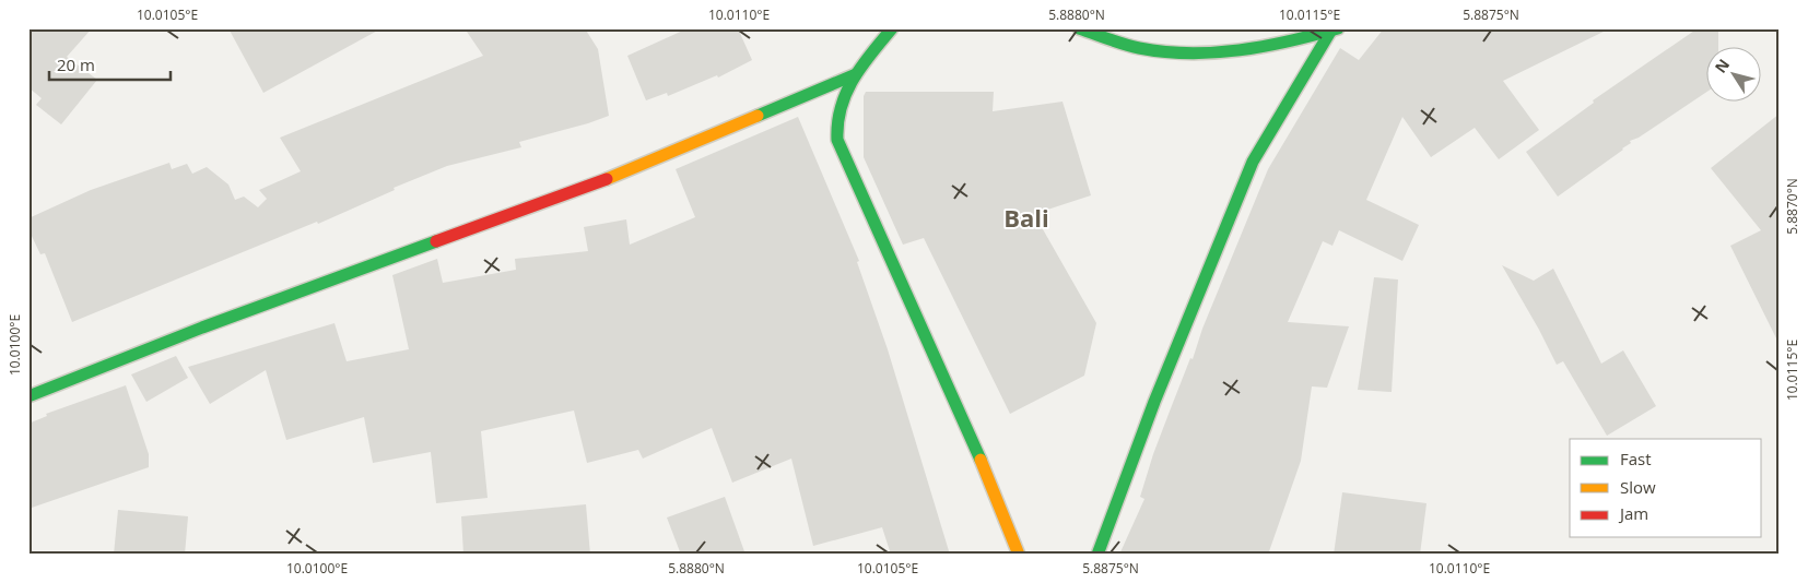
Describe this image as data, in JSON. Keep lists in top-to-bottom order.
{
  "districts": ["Bali"],
  "legend": ["Fast", "Slow", "Jam"],
  "scale_bar": "20 m",
  "north": "top left",
  "coordinates": [
    "10.0105°E",
    "10.0110°E",
    "5.8880°N",
    "10.0115°E",
    "5.8875°N",
    "5.8870°N",
    "10.0100°E"
  ]
}
